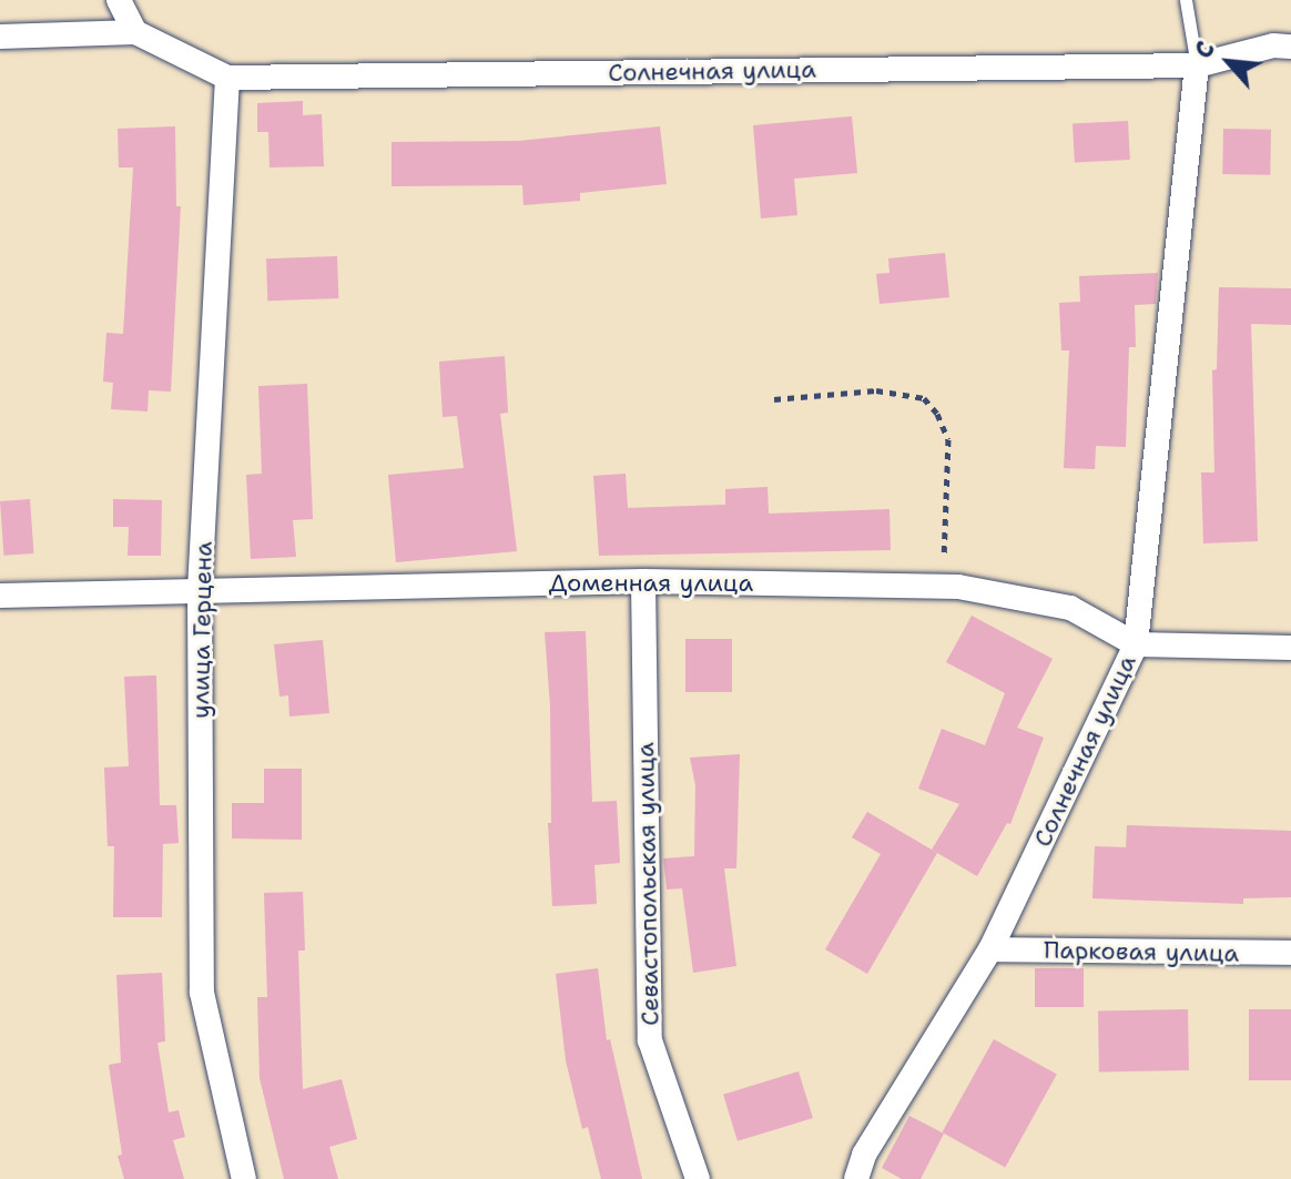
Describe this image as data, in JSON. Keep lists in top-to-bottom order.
{
  "streets": {
    "street": [
      "Солнечная улица",
      "Доменная улица",
      "улица Герцена",
      "Севастопольская улица",
      "Парковая улица"
    ]
  },
  "crossings": [
    ["Солнечная улица", "Доменная улица"],
    ["Солнечная улица", "улица Герцена"],
    ["Солнечная улица", "Парковая улица"],
    ["Доменная улица", "улица Герцена"],
    ["Доменная улица", "Севастопольская улица"]
  ],
  "north": "top left"
}
